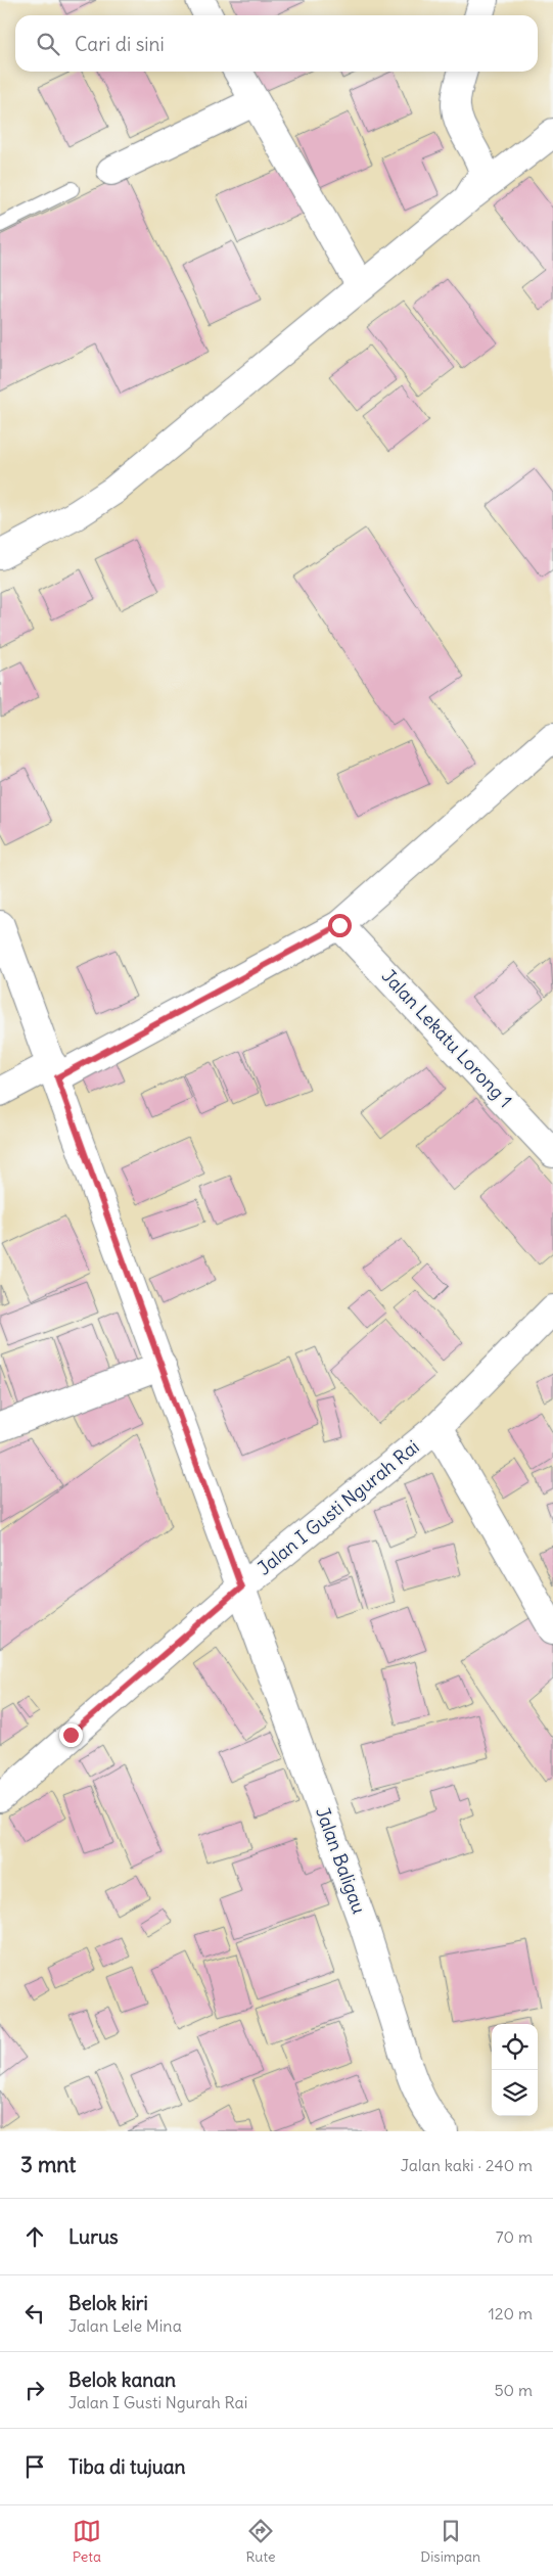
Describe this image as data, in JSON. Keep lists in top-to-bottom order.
{
  "streets": {
    "street": ["Jalan Lekatu Lorong 1", "Jalan I Gusti Ngurah Rai", "Jalan Baligau"]
  },
  "crossings": [
    ["Jalan I Gusti Ngurah Rai", "Jalan Baligau"]
  ],
  "page": {
    "search": "Cari di sini",
    "heading": ["3 mnt", "Jalan kaki · 240 m"],
    "list": [
      ["Lurus", "70 m"],
      ["Belok kiri", "Jalan Lele Mina", "120 m"],
      ["Belok kanan", "Jalan I Gusti Ngurah Rai", "50 m"],
      "Tiba di tujuan"
    ],
    "nav": ["Peta", "Rute", "Disimpan"]
  }
}
